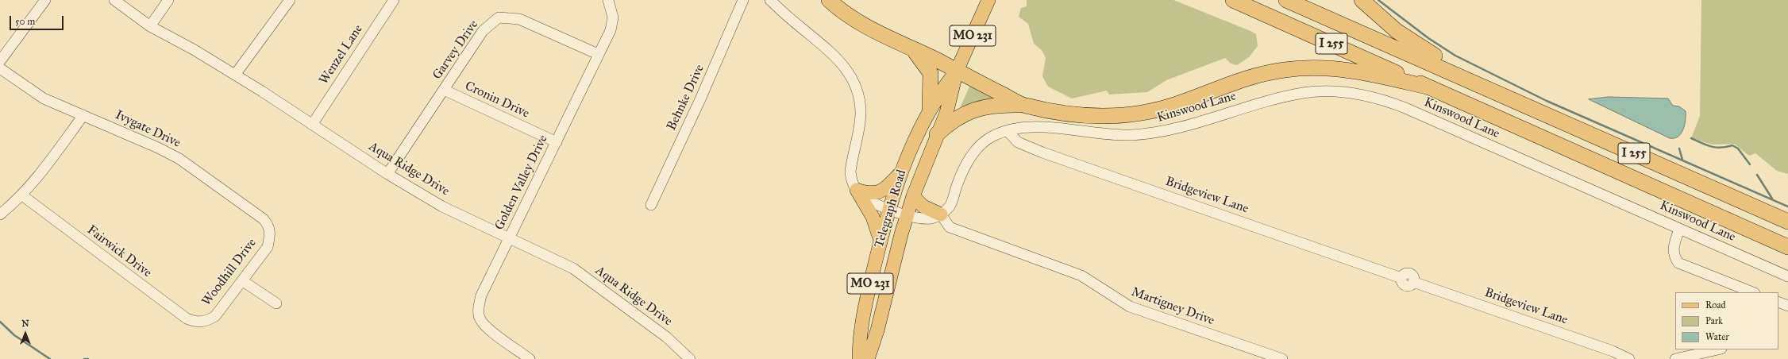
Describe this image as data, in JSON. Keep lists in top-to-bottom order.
{
  "streets": {
    "highway": ["I 255"],
    "main road": ["MO 231", "Telegraph Road"],
    "street": [
      "Garvey Drive",
      "Wenzel Lane",
      "Behnke Drive",
      "Cronin Drive",
      "Kinswood Lane",
      "Ivygate Drive",
      "Aqua Ridge Drive",
      "Golden Valley Drive",
      "Bridgeview Lane",
      "Fairwick Drive",
      "Woodhill Drive",
      "Martigney Drive"
    ]
  },
  "crossings": [
    ["Garvey Drive", "Cronin Drive"],
    ["Garvey Drive", "Aqua Ridge Drive"],
    ["Garvey Drive", "Golden Valley Drive"],
    ["Wenzel Lane", "Aqua Ridge Drive"],
    ["Cronin Drive", "Golden Valley Drive"],
    ["Kinswood Lane", "Bridgeview Lane"],
    ["Kinswood Lane", "Martigney Drive"],
    ["Ivygate Drive", "Woodhill Drive"],
    ["Aqua Ridge Drive", "Golden Valley Drive"],
    ["Fairwick Drive", "Woodhill Drive"]
  ],
  "legend": ["Road", "Park", "Water"],
  "scale_bar": "50 m",
  "north": "top"
}
